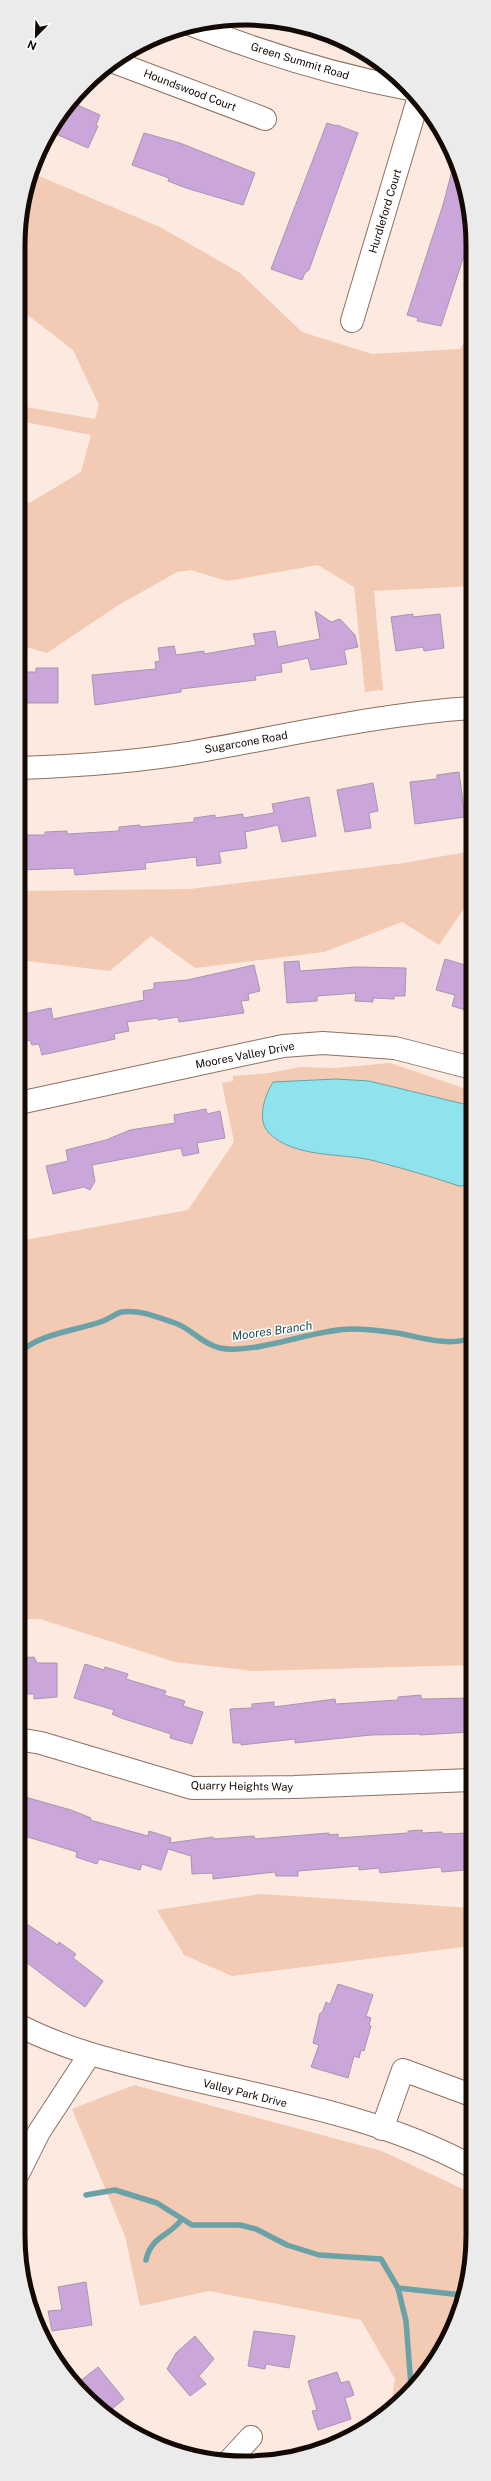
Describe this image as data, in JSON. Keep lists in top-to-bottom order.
{
  "streets": {
    "street": [
      "Green Summit Road",
      "Houndswood Court",
      "Hurdleford Court",
      "Sugarcone Road",
      "Moores Valley Drive",
      "Quarry Heights Way",
      "Valley Park Drive"
    ]
  },
  "water": ["Moores Branch"],
  "north": "bottom left"
}
